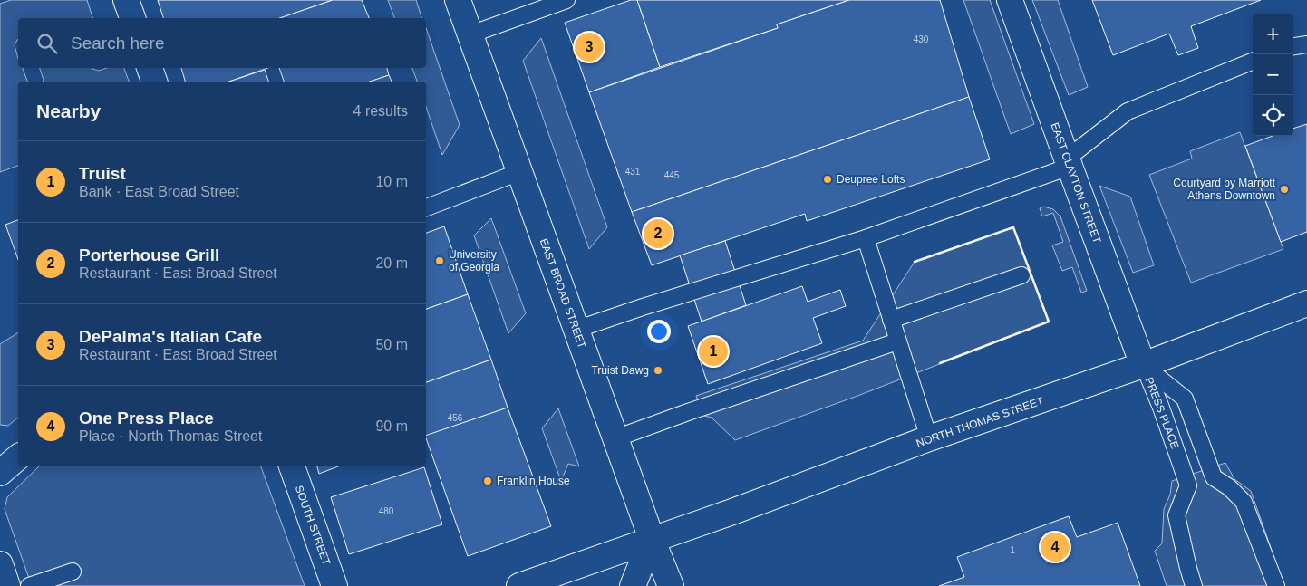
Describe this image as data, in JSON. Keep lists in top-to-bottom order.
{
  "streets": {
    "main road": [
      "EAST CLAYTON STREET",
      "EAST BROAD STREET",
      "NORTH THOMAS STREET",
      "SOUTH STREET"
    ],
    "lane": ["PRESS PLACE"]
  },
  "crossings": [
    ["EAST CLAYTON STREET", "PRESS PLACE"],
    ["EAST CLAYTON STREET", "NORTH THOMAS STREET"],
    ["EAST BROAD STREET", "NORTH THOMAS STREET"],
    ["PRESS PLACE", "NORTH THOMAS STREET"]
  ],
  "places": [
    "Deupree Lofts",
    "Courtyard by Marriott Athens Downtown",
    "University of Georgia",
    "Truist Dawg",
    "Franklin House"
  ],
  "house_numbers": [
    "430",
    "431",
    "445",
    "456",
    "480",
    "1"
  ],
  "page": {
    "map_buttons": ["+", "−"],
    "search": "Search here",
    "pins": [
      "3",
      "2",
      "1",
      "4"
    ],
    "heading": ["Nearby", "4 results"],
    "list": [
      {
        "mark": "1",
        "name": "Truist",
        "note": "Bank · East Broad Street",
        "value": "10 m"
      },
      {
        "mark": "2",
        "name": "Porterhouse Grill",
        "note": "Restaurant · East Broad Street",
        "value": "20 m"
      },
      {
        "mark": "3",
        "name": "DePalma's Italian Cafe",
        "note": "Restaurant · East Broad Street",
        "value": "50 m"
      },
      {
        "mark": "4",
        "name": "One Press Place",
        "note": "Place · North Thomas Street",
        "value": "90 m"
      }
    ]
  }
}
